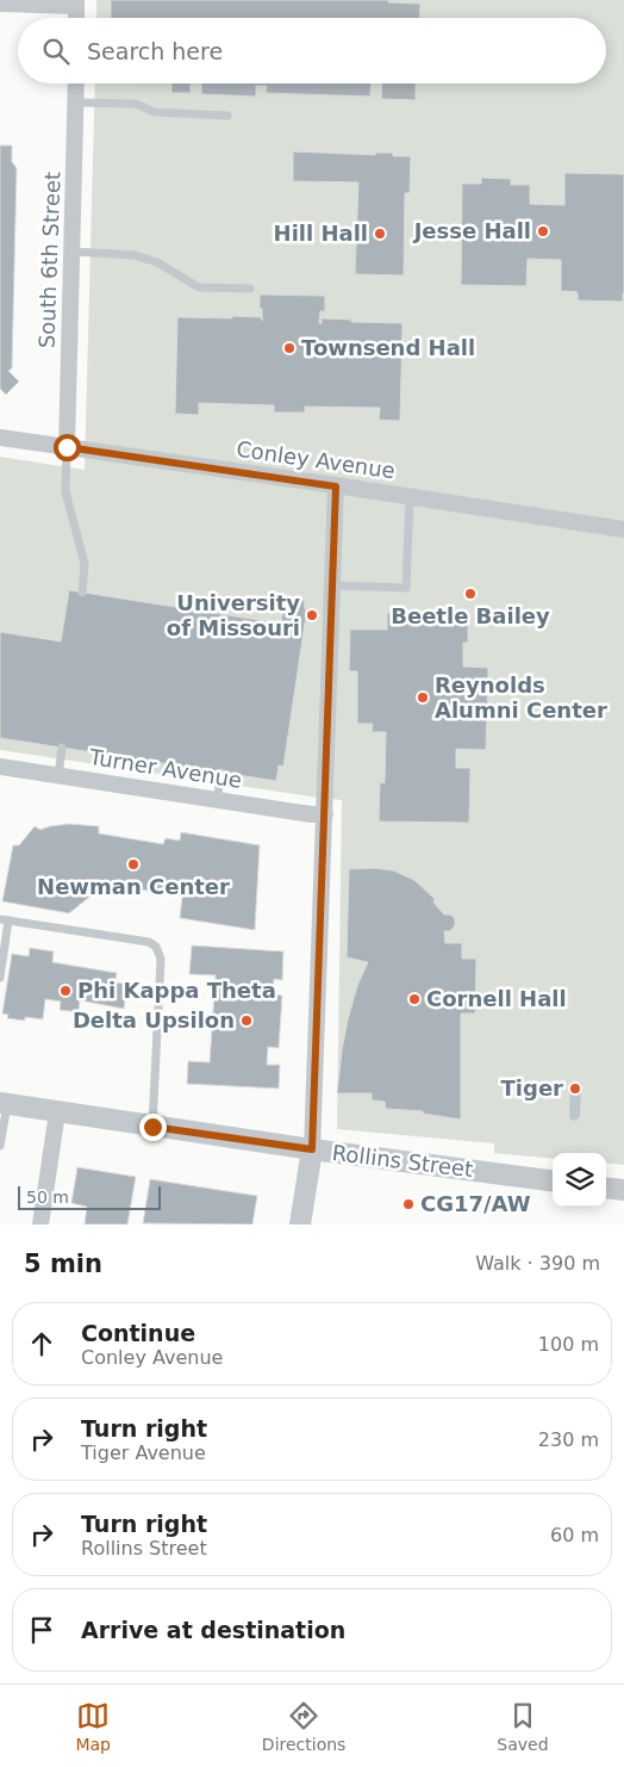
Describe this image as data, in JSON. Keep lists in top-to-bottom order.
{
  "streets": {
    "street": [
      "South 6th Street",
      "Conley Avenue",
      "Turner Avenue",
      "Rollins Street"
    ]
  },
  "crossings": [
    ["South 6th Street", "Conley Avenue"]
  ],
  "places": [
    "Jesse Hall",
    "Hill Hall",
    "Townsend Hall",
    "Beetle Bailey",
    "University of Missouri",
    "Reynolds Alumni Center",
    "Newman Center",
    "Phi Kappa Theta",
    "Cornell Hall",
    "Delta Upsilon",
    "Tiger",
    "CG17/AW"
  ],
  "scale_bar": "50 m",
  "page": {
    "search": "Search here",
    "scale": "50 m",
    "heading": ["5 min", "Walk · 390 m"],
    "list": [
      ["Continue", "Conley Avenue", "100 m"],
      ["Turn right", "Tiger Avenue", "230 m"],
      ["Turn right", "Rollins Street", "60 m"],
      "Arrive at destination"
    ],
    "nav": ["Map", "Directions", "Saved"]
  }
}
